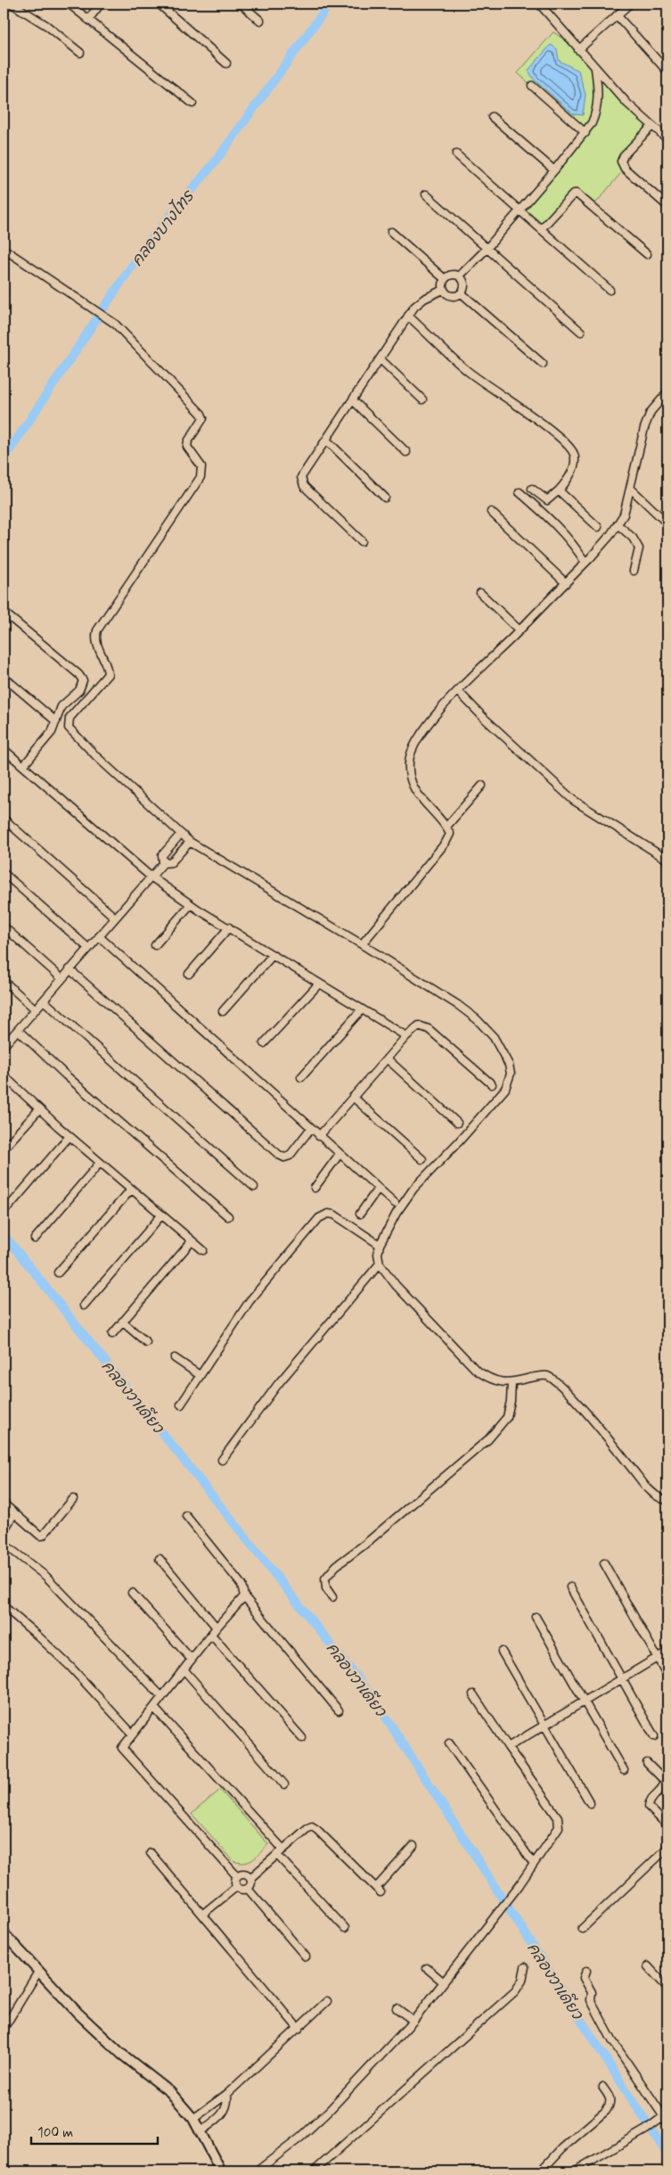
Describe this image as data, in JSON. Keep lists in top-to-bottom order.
{
  "water": ["คลองบางไทร", "คลองวาเดียว"],
  "scale_bar": "100 m"
}
